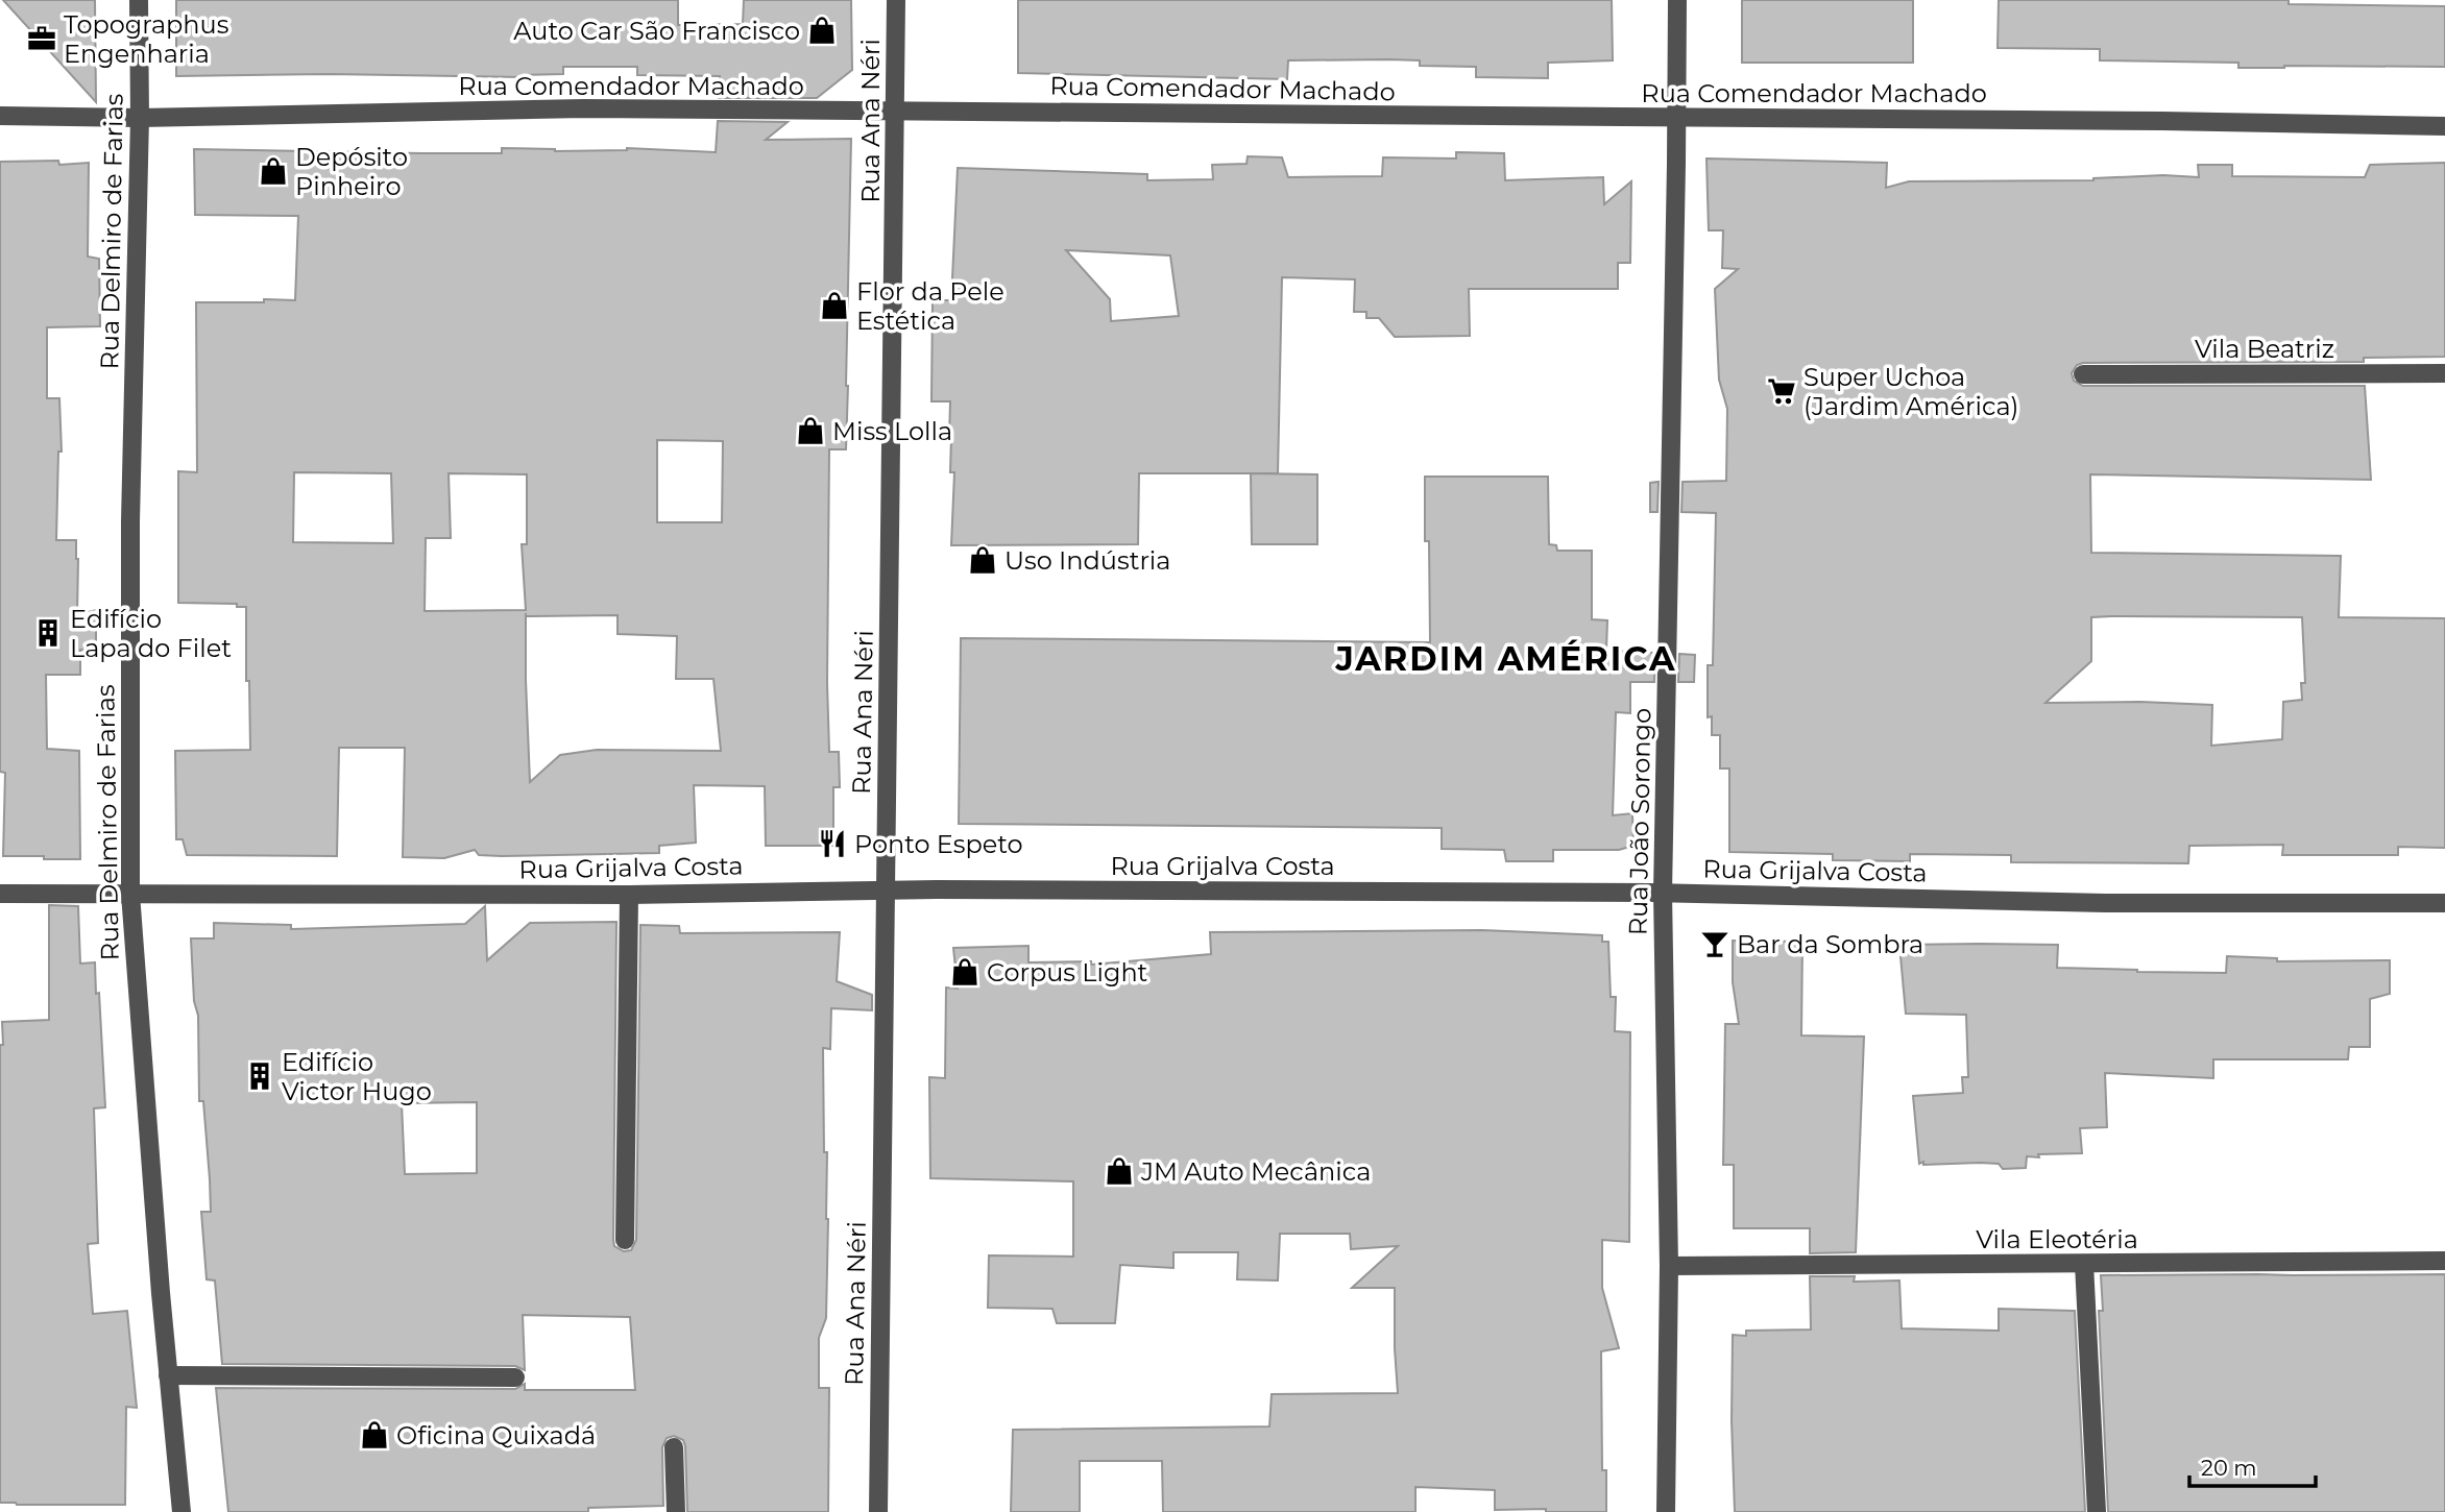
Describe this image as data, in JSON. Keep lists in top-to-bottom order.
{
  "streets": {
    "street": [
      "Rua Comendador Machado",
      "Rua Ana Néri",
      "Rua Delmiro de Farias",
      "Vila Beatriz",
      "Rua João Sorongo",
      "Rua Grijalva Costa",
      "Vila Eleotéria"
    ]
  },
  "crossings": [
    ["Rua Comendador Machado", "Rua Ana Néri"],
    ["Rua Comendador Machado", "Rua Delmiro de Farias"],
    ["Rua Comendador Machado", "Rua João Sorongo"],
    ["Rua Ana Néri", "Rua Grijalva Costa"],
    ["Rua Delmiro de Farias", "Rua Grijalva Costa"],
    ["Rua João Sorongo", "Rua Grijalva Costa"],
    ["Rua João Sorongo", "Vila Eleotéria"]
  ],
  "districts": ["JARDIM AMÉRICA"],
  "places": {
    "shop": [
      "Auto Car São Francisco",
      "Depósito Pinheiro",
      "Flor da Pele Estética",
      "Miss Lolla",
      "Uso Indústria",
      "Corpus Light",
      "JM Auto Mecânica",
      "Oficina Quixadá"
    ],
    "office": ["Topographus Engenharia"],
    "supermarket": ["Super Uchoa (Jardim América)"],
    "building": ["Edifício Lapa do Filet", "Edifício Victor Hugo"],
    "restaurant": ["Ponto Espeto"],
    "bar": ["Bar da Sombra"]
  },
  "scale_bar": "20 m"
}
